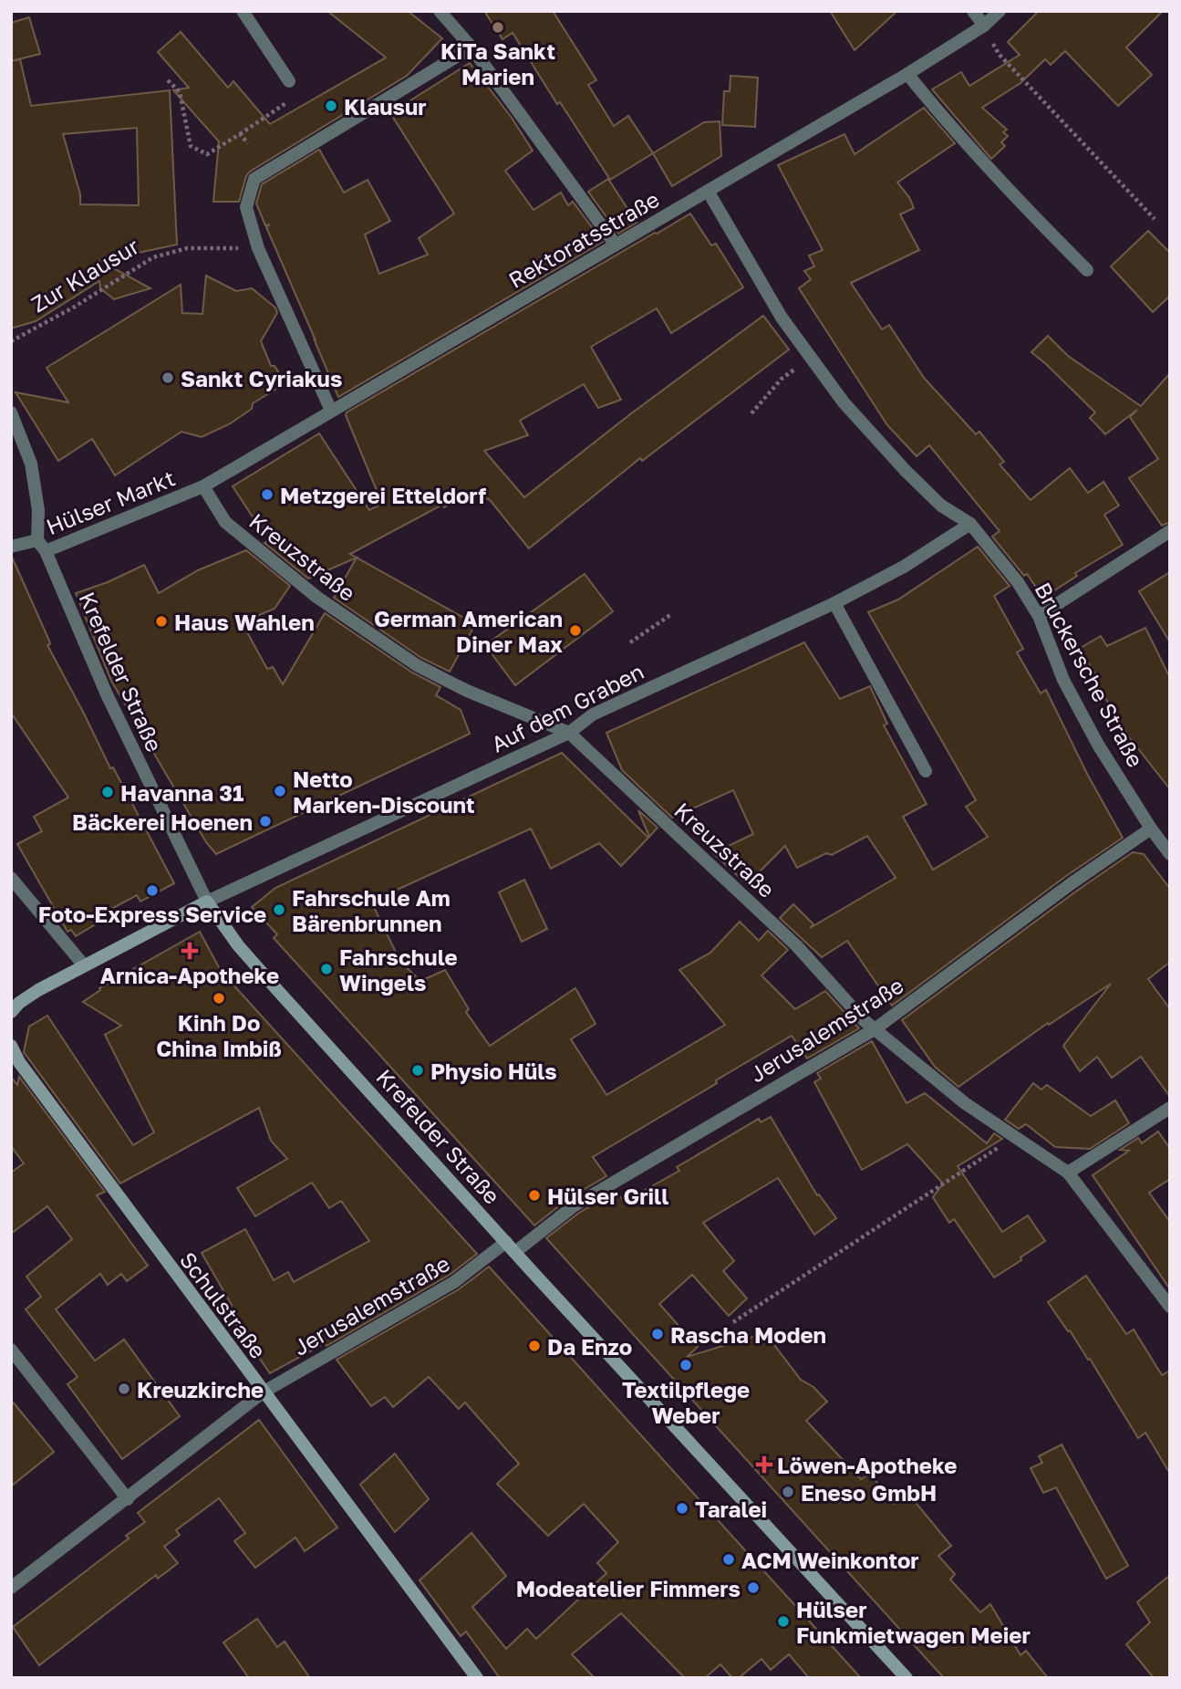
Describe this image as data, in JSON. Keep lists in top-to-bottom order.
{
  "streets": {
    "street": [
      "Rektoratsstraße",
      "Hülser Markt",
      "Kreuzstraße",
      "Krefelder Straße",
      "Bruckersche Straße",
      "Auf dem Graben",
      "Jerusalemstraße",
      "Schulstraße"
    ],
    "path": ["Zur Klausur"]
  },
  "crossings": [
    ["Rektoratsstraße", "Hülser Markt"],
    ["Rektoratsstraße", "Kreuzstraße"],
    ["Rektoratsstraße", "Bruckersche Straße"],
    ["Hülser Markt", "Kreuzstraße"],
    ["Hülser Markt", "Krefelder Straße"],
    ["Kreuzstraße", "Auf dem Graben"],
    ["Kreuzstraße", "Jerusalemstraße"],
    ["Krefelder Straße", "Auf dem Graben"],
    ["Krefelder Straße", "Jerusalemstraße"],
    ["Bruckersche Straße", "Auf dem Graben"],
    ["Bruckersche Straße", "Jerusalemstraße"],
    ["Jerusalemstraße", "Schulstraße"]
  ],
  "places": {
    "other": [
      "KiTa Sankt Marien",
      "Klausur",
      "Sankt Cyriakus",
      "Metzgerei Etteldorf",
      "Haus Wahlen",
      "German American Diner Max",
      "Netto Marken-Discount",
      "Havanna 31",
      "Bäckerei Hoenen",
      "Foto-Express Service",
      "Fahrschule Am Bärenbrunnen",
      "Fahrschule Wingels",
      "Kinh Do China Imbiß",
      "Physio Hüls",
      "Hülser Grill",
      "Rascha Moden",
      "Da Enzo",
      "Textilpflege Weber",
      "Kreuzkirche",
      "Eneso GmbH",
      "Taralei",
      "ACM Weinkontor",
      "Modeatelier Fimmers",
      "Hülser Funkmietwagen Meier"
    ],
    "health": ["Arnica-Apotheke", "Löwen-Apotheke"]
  }
}
